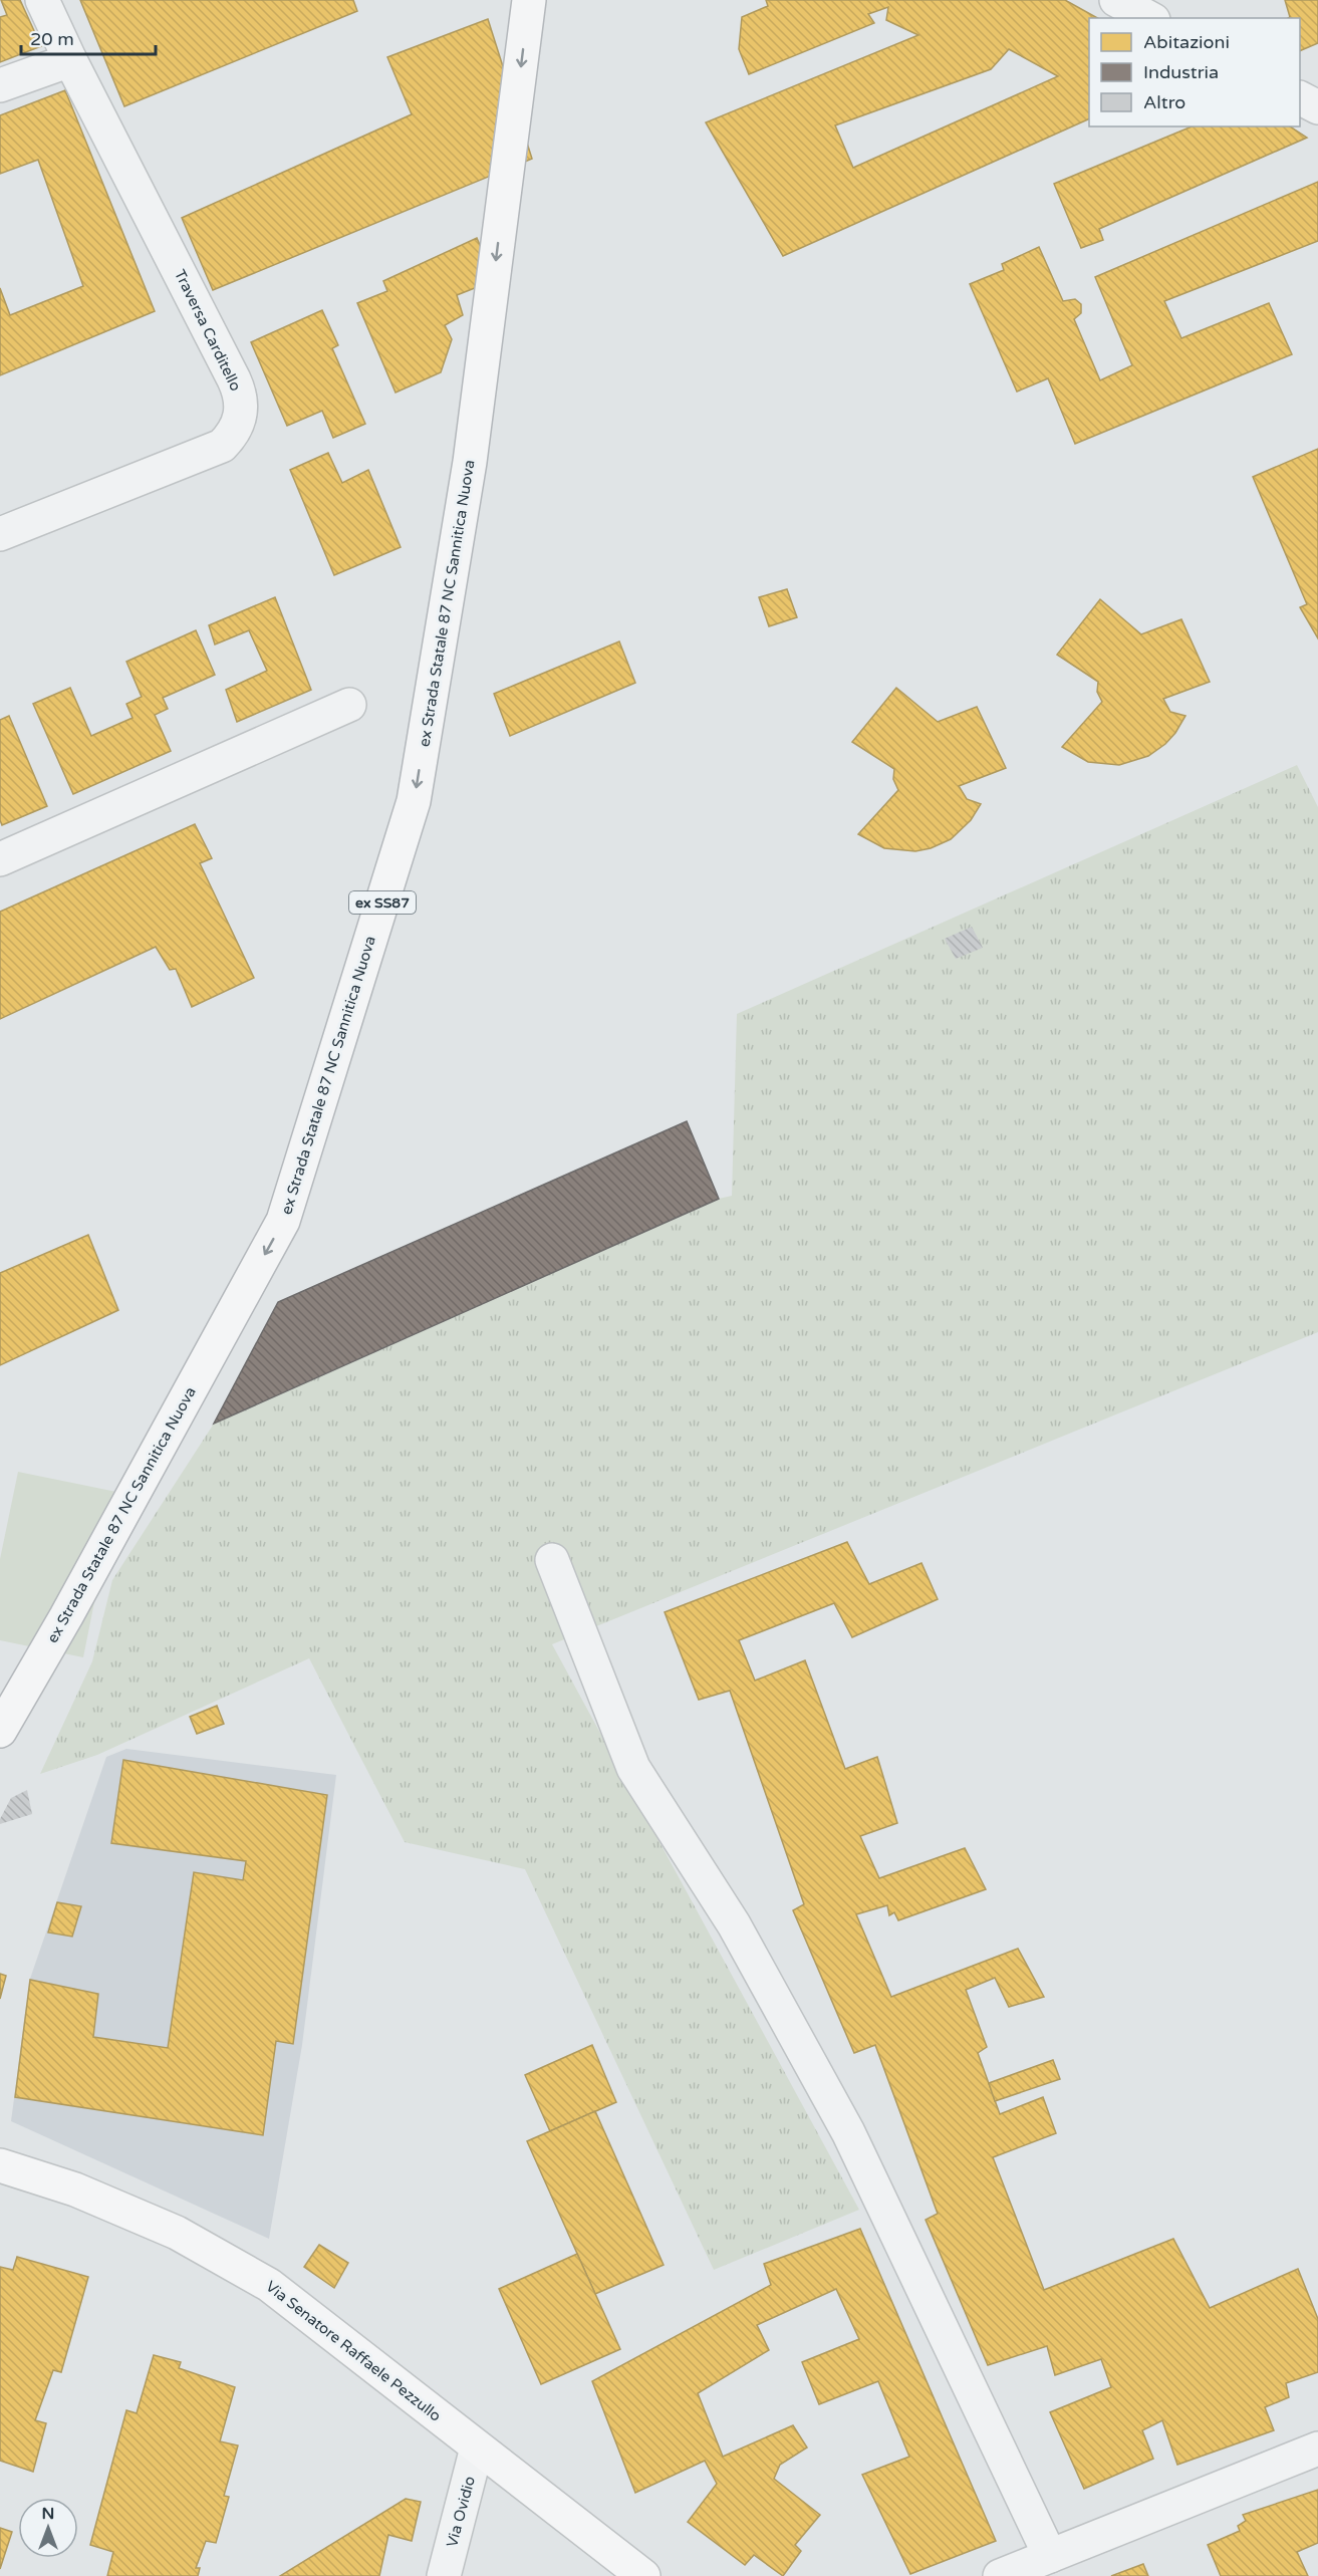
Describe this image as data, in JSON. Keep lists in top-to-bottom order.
{
  "streets": {
    "main road": ["ex Strada Statale 87 NC Sannitica Nuova", "ex SS87", "Via Senatore Raffaele Pezzullo"],
    "street": ["Traversa Carditello", "Via Ovidio"]
  },
  "crossings": [
    ["Via Senatore Raffaele Pezzullo", "Via Ovidio"]
  ],
  "one_way": ["ex Strada Statale 87 NC Sannitica Nuova"],
  "legend": ["Abitazioni", "Industria", "Altro"],
  "scale_bar": "20 m",
  "north": "top"
}
